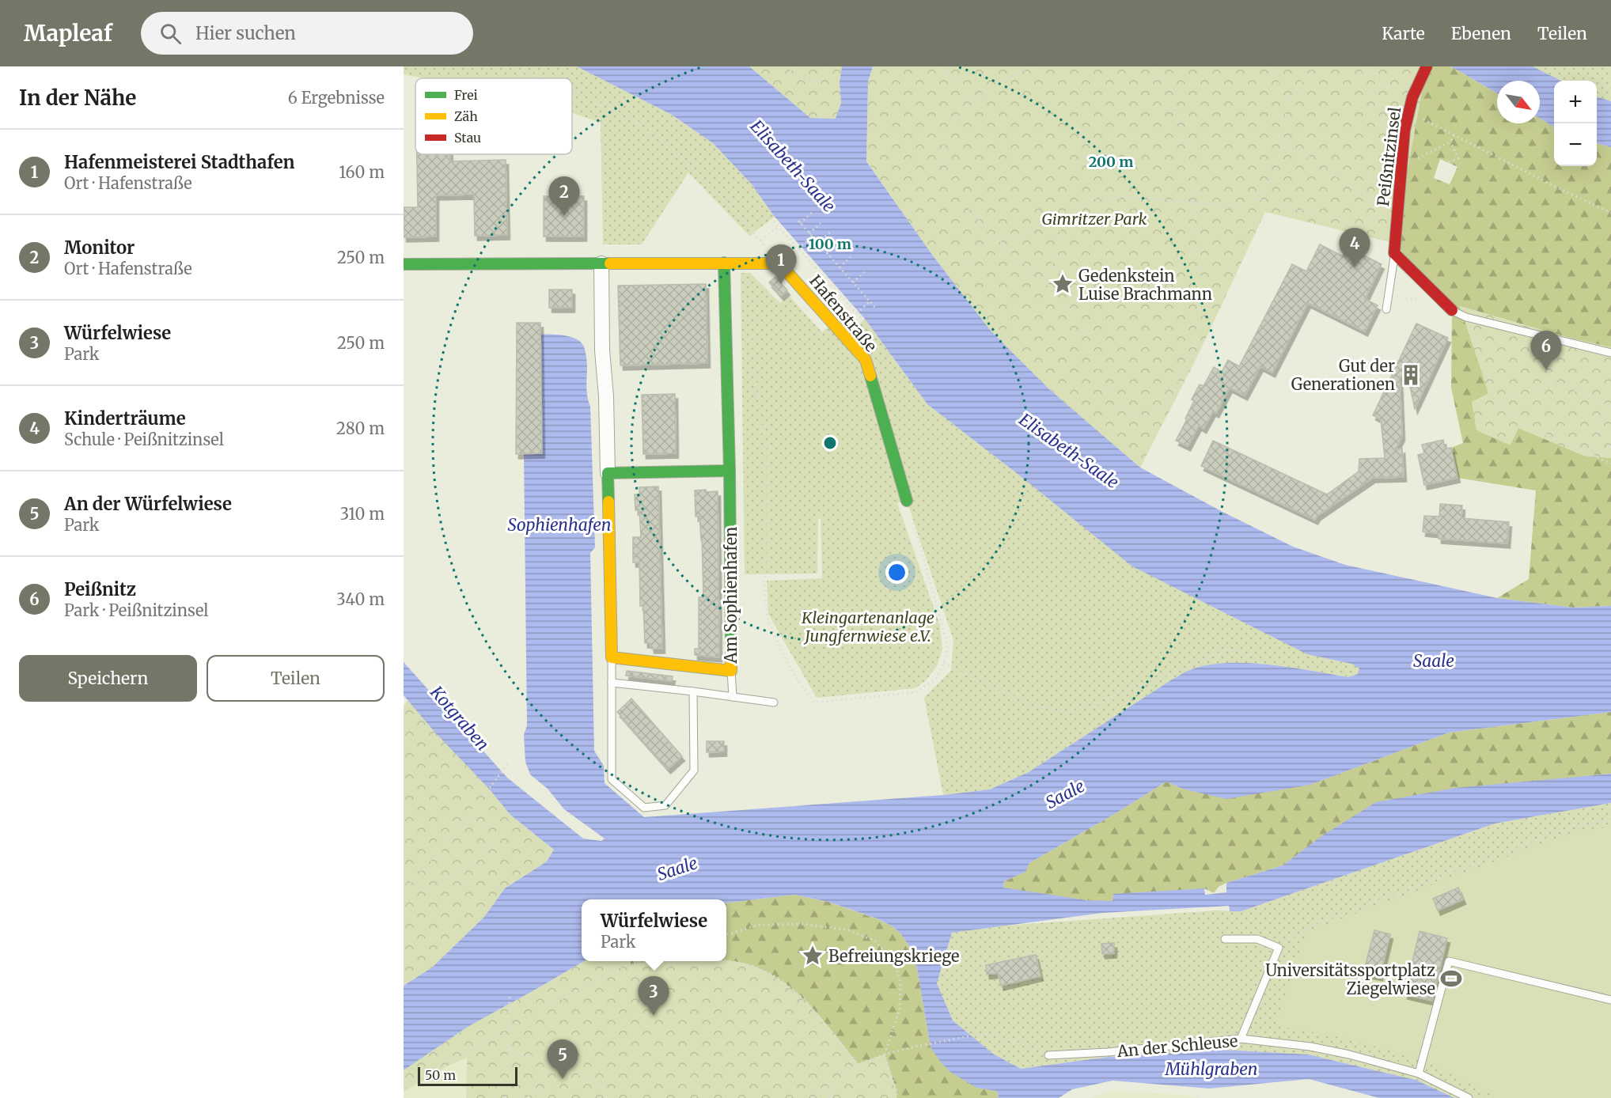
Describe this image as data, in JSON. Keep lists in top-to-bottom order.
{
  "streets": {
    "street": ["Peißnitzinsel", "Hafenstraße", "Am Sophienhafen"],
    "lane": ["An der Schleuse"]
  },
  "crossings": [
    ["Hafenstraße", "Am Sophienhafen"]
  ],
  "water": [
    "Elisabeth-Saale",
    "Sophienhafen",
    "Saale",
    "Kotgraben",
    "Mühlgraben"
  ],
  "parks": ["Gimritzer Park", "Kleingartenanlage Jungfernwiese e.V."],
  "places": {
    "place": ["Gedenkstein Luise Brachmann", "Befreiungskriege"],
    "building": ["Gut der Generationen"],
    "sports": ["Universitätssportplatz Ziegelwiese"]
  },
  "legend": ["Frei", "Zäh", "Stau"],
  "scale_bar": "50 m",
  "north": "bottom right",
  "page": {
    "header": "Mapleaf",
    "search": "Hier suchen",
    "nav": ["Karte", "Ebenen", "Teilen"],
    "heading": ["In der Nähe", "6 Ergebnisse"],
    "map_buttons": ["+", "−"],
    "list": [
      {
        "mark": "1",
        "name": "Hafenmeisterei Stadthafen",
        "note": "Ort · Hafenstraße",
        "value": "160 m"
      },
      {
        "mark": "2",
        "name": "Monitor",
        "note": "Ort · Hafenstraße",
        "value": "250 m"
      },
      {
        "mark": "3",
        "name": "Würfelwiese",
        "note": "Park",
        "value": "250 m"
      },
      {
        "mark": "4",
        "name": "Kinderträume",
        "note": "Schule · Peißnitzinsel",
        "value": "280 m"
      },
      {
        "mark": "5",
        "name": "An der Würfelwiese",
        "note": "Park",
        "value": "310 m"
      },
      {
        "mark": "6",
        "name": "Peißnitz",
        "note": "Park · Peißnitzinsel",
        "value": "340 m"
      }
    ],
    "pins": [
      "2",
      "4",
      "1",
      "6",
      "3",
      "5"
    ],
    "buttons": ["Speichern", "Teilen"],
    "popup": ["Würfelwiese", "Park"],
    "scale": "50 m"
  },
  "rings": ["200 m", "100 m"]
}
